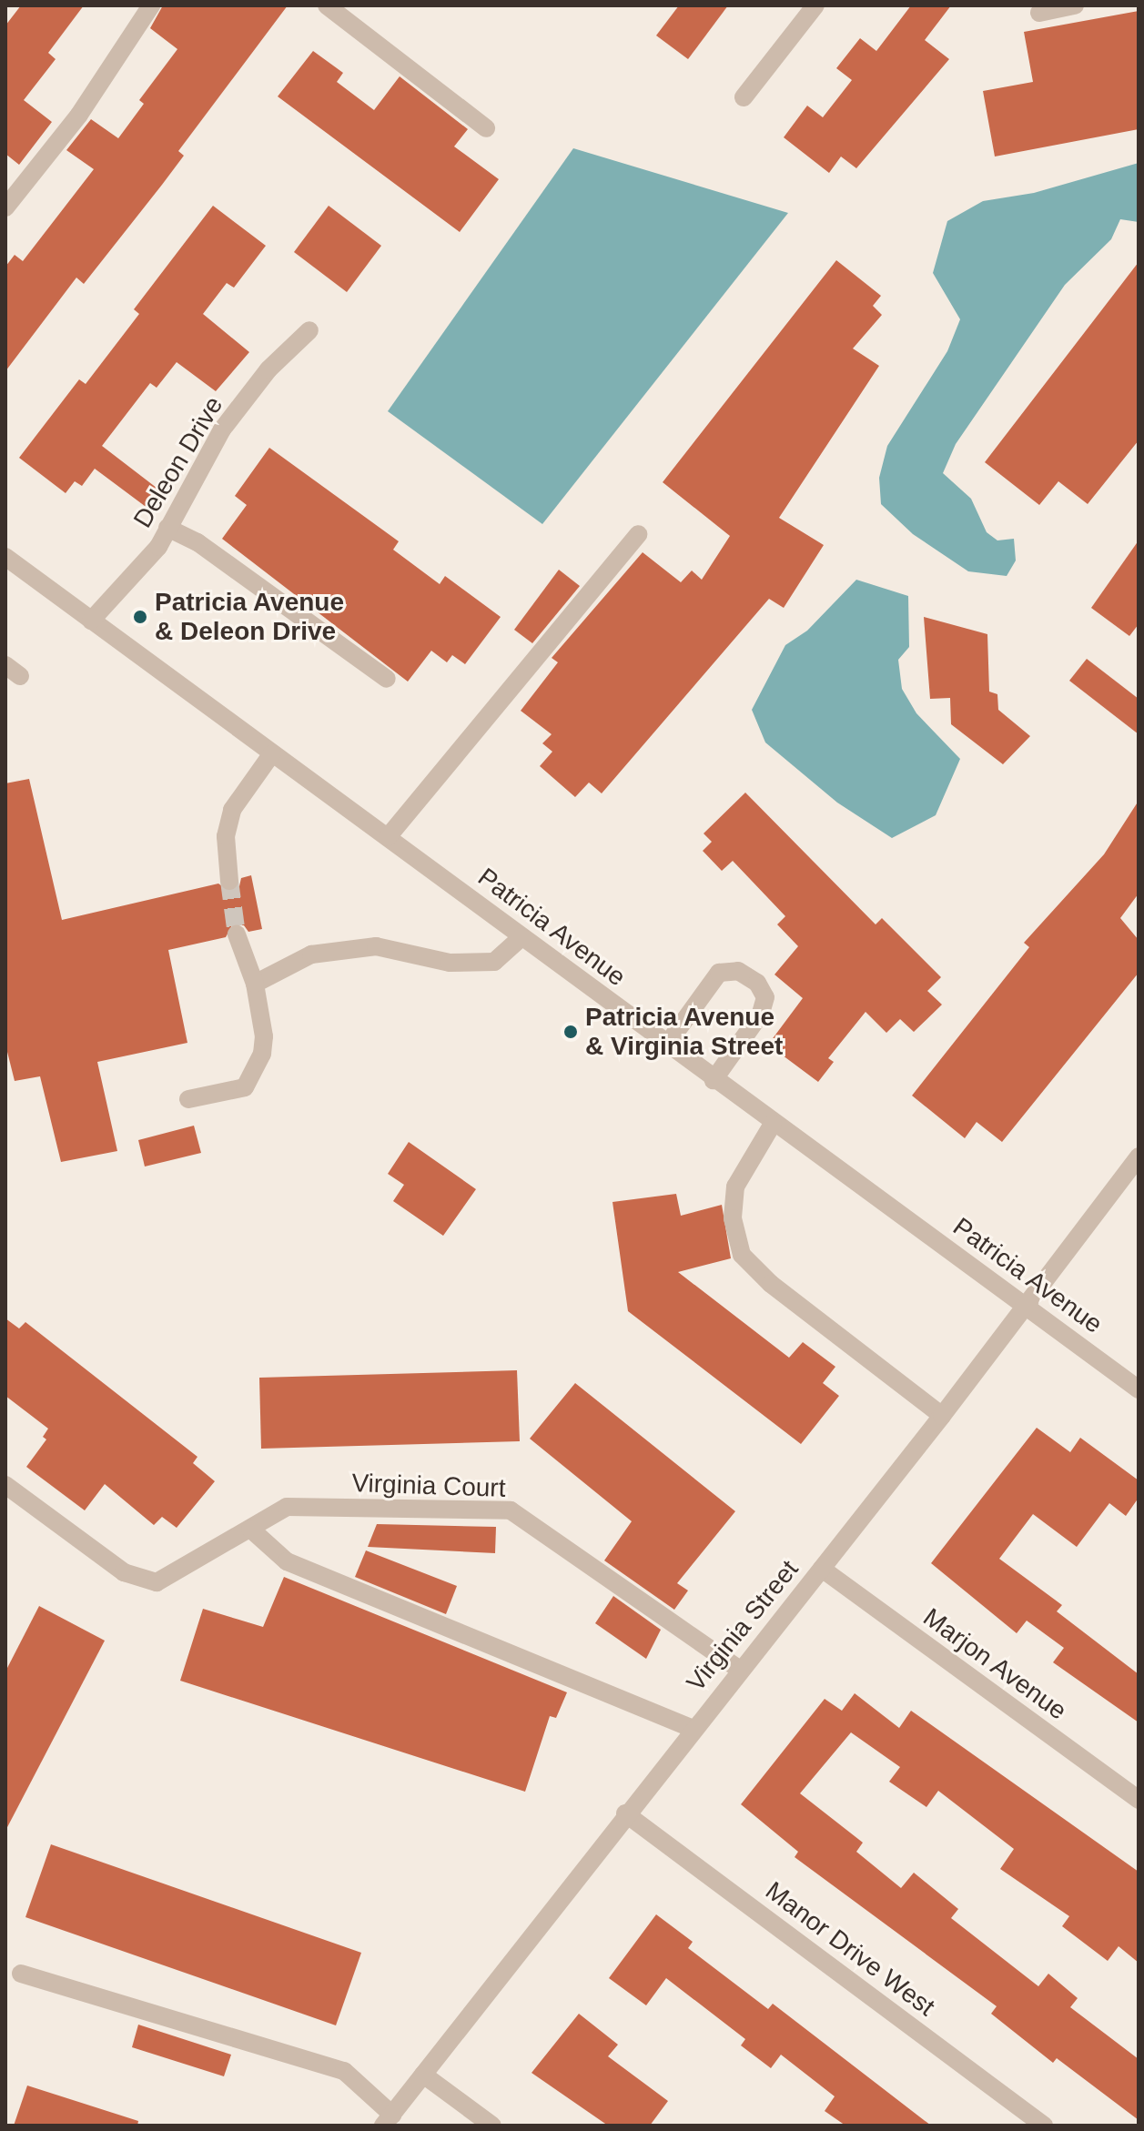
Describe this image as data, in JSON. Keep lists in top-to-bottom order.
{
  "streets": {
    "street": [
      "Deleon Drive",
      "Patricia Avenue",
      "Virginia Court",
      "Virginia Street",
      "Marjon Avenue",
      "Manor Drive West"
    ]
  },
  "crossings": [
    ["Deleon Drive", "Patricia Avenue"],
    ["Patricia Avenue", "Virginia Street"],
    ["Virginia Court", "Virginia Street"],
    ["Virginia Street", "Marjon Avenue"],
    ["Virginia Street", "Manor Drive West"]
  ],
  "places": ["Patricia Avenue & Deleon Drive", "Patricia Avenue & Virginia Street"]
}
